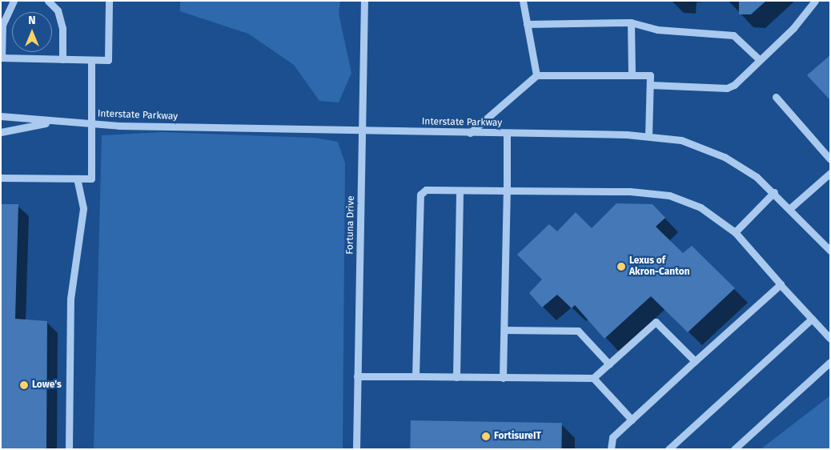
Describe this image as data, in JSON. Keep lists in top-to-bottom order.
{
  "streets": {
    "street": ["Interstate Parkway", "Fortuna Drive"]
  },
  "crossings": [
    ["Interstate Parkway", "Fortuna Drive"]
  ],
  "places": ["Lexus of Akron-Canton", "Lowe's", "FortisureIT"],
  "north": "top"
}
